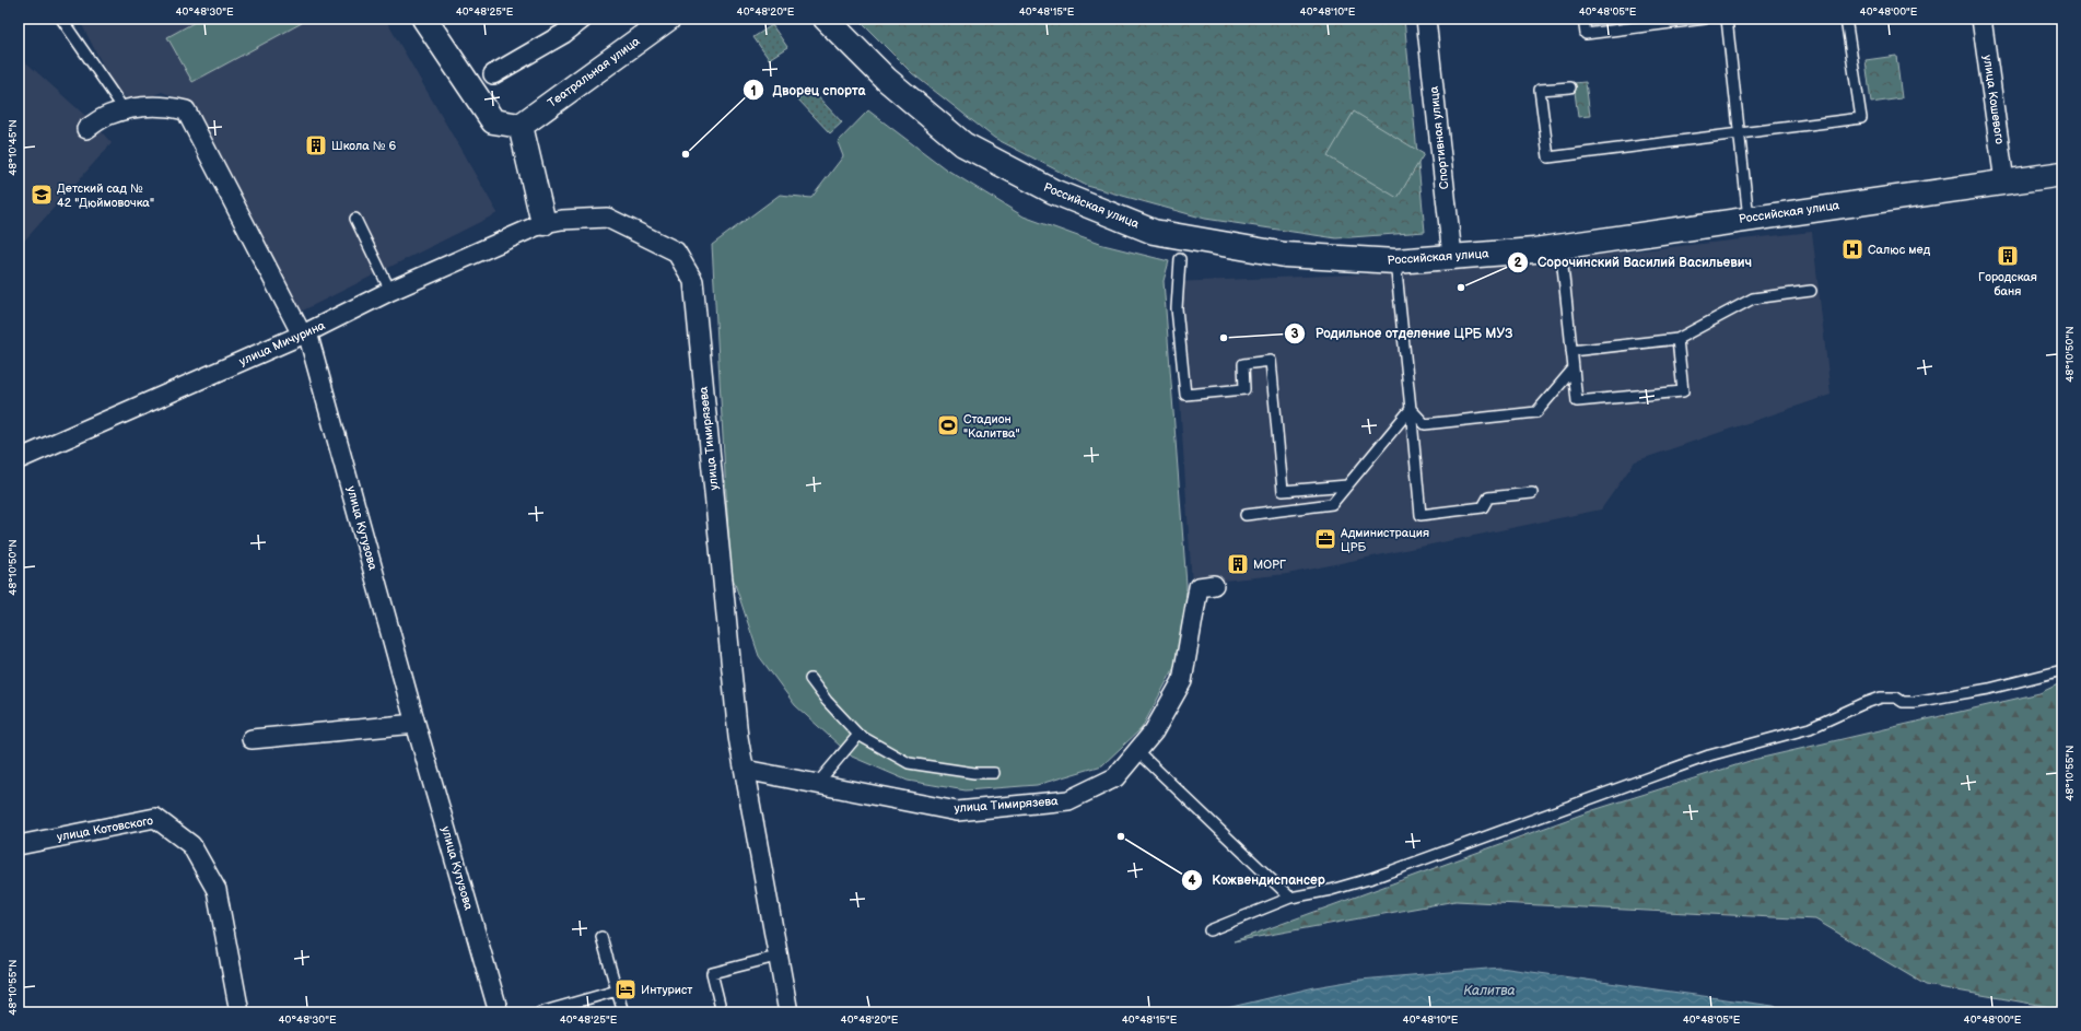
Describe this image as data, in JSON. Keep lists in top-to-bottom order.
{
  "streets": {
    "street": [
      "Театральная улица",
      "улица Кошевого",
      "Спортивная улица",
      "Российская улица",
      "улица Мичурина",
      "улица Тимирязева",
      "улица Кутузова",
      "улица Котовского"
    ]
  },
  "crossings": [
    ["улица Кошевого", "Российская улица"],
    ["Спортивная улица", "Российская улица"],
    ["улица Мичурина", "улица Тимирязева"],
    ["улица Мичурина", "улица Кутузова"]
  ],
  "water": ["Калитва"],
  "places": {
    "building": ["Школа № 6", "Городская баня", "МОРГ"],
    "other": [
      "Дворец спорта",
      "Сорочинский Василий Васильевич",
      "Родильное отделение ЦРБ МУЗ",
      "Кожвендиспансер"
    ],
    "school or university": ["Детский сад № 42 \"Дюймовочка\""],
    "hospital": ["Салюc мед"],
    "sports": ["Стадион \"Калитва\""],
    "office": ["Администрация ЦРБ"],
    "hotel": ["Интурист"]
  },
  "coordinates": [
    "40°48'30\"E",
    "40°48'25\"E",
    "40°48'20\"E",
    "40°48'15\"E",
    "40°48'10\"E",
    "40°48'05\"E",
    "40°48'00\"E",
    "48°10'45\"N",
    "48°10'50\"N",
    "48°10'55\"N"
  ]
}
